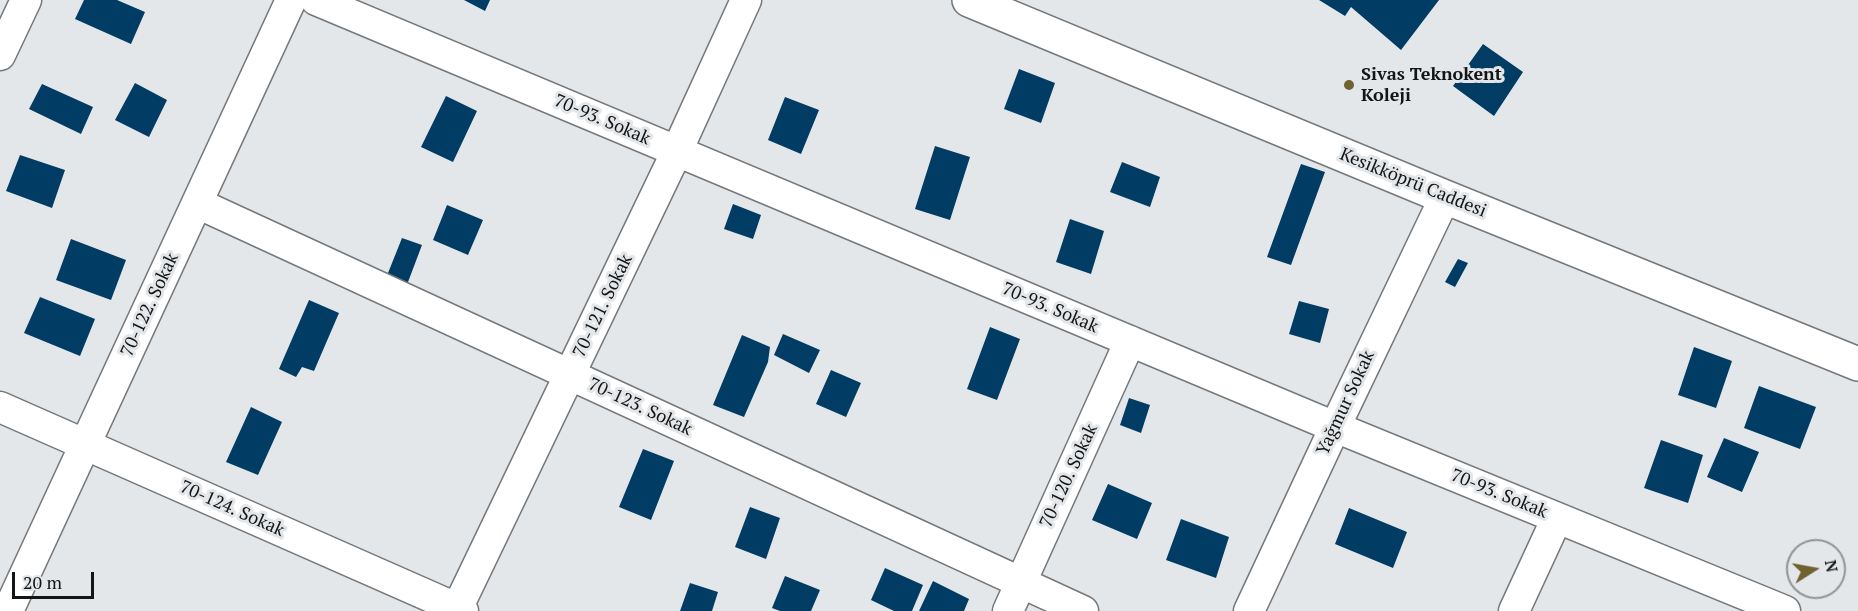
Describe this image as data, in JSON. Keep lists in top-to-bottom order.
{
  "streets": {
    "street": [
      "70-93. Sokak",
      "Kesikköprü Caddesi",
      "70-122. Sokak",
      "70-121. Sokak",
      "Yağmur Sokak",
      "70-123. Sokak",
      "70-120. Sokak",
      "70-124. Sokak"
    ]
  },
  "crossings": [
    ["70-93. Sokak", "70-121. Sokak"],
    ["70-93. Sokak", "Yağmur Sokak"],
    ["70-93. Sokak", "70-120. Sokak"],
    ["Kesikköprü Caddesi", "Yağmur Sokak"],
    ["70-122. Sokak", "70-123. Sokak"],
    ["70-122. Sokak", "70-124. Sokak"],
    ["70-121. Sokak", "70-123. Sokak"],
    ["70-121. Sokak", "70-124. Sokak"],
    ["70-123. Sokak", "70-120. Sokak"]
  ],
  "places": ["Sivas Teknokent Koleji"],
  "scale_bar": "20 m",
  "north": "right"
}
